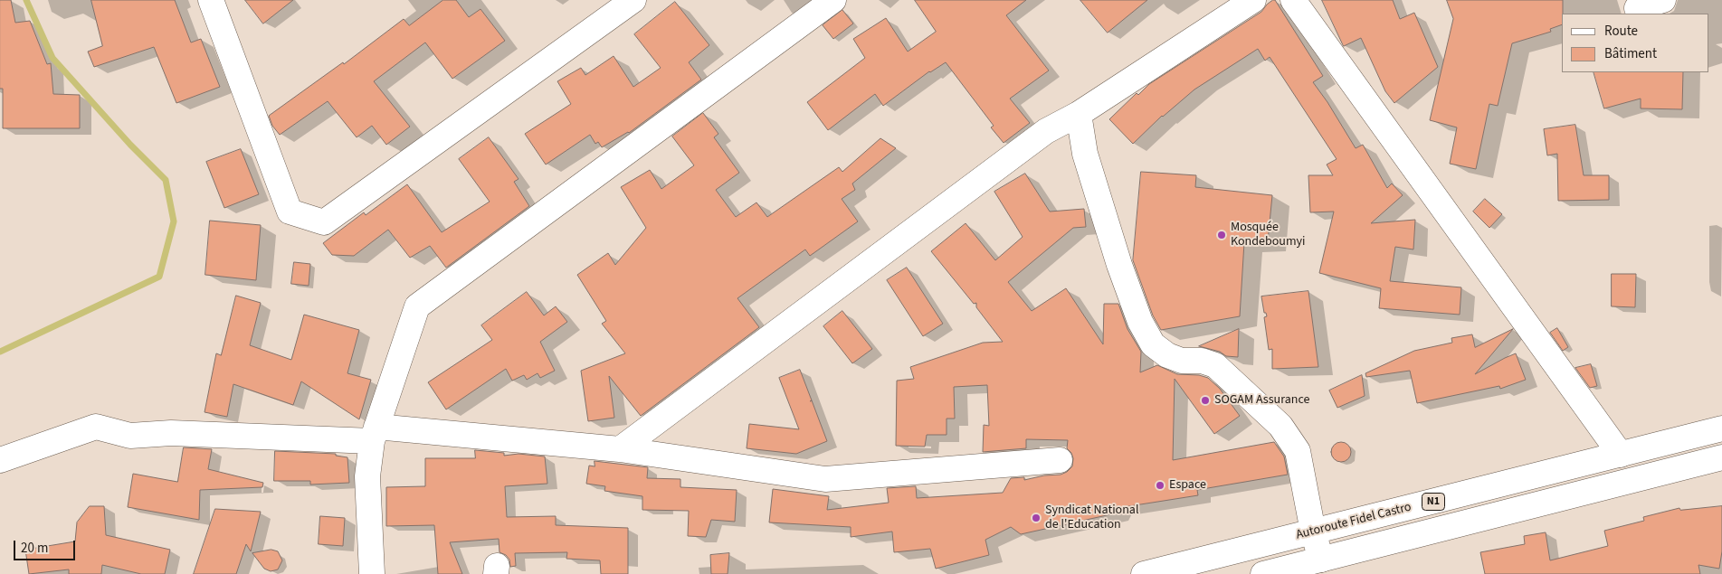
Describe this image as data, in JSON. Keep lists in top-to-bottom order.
{
  "streets": {
    "main road": ["N1", "Autoroute Fidel Castro"]
  },
  "places": [
    "Mosquée Kondeboumyi",
    "SOGAM Assurance",
    "Espace",
    "Syndicat National de l'Education"
  ],
  "legend": ["Route", "Bâtiment"],
  "scale_bar": "20 m"
}
